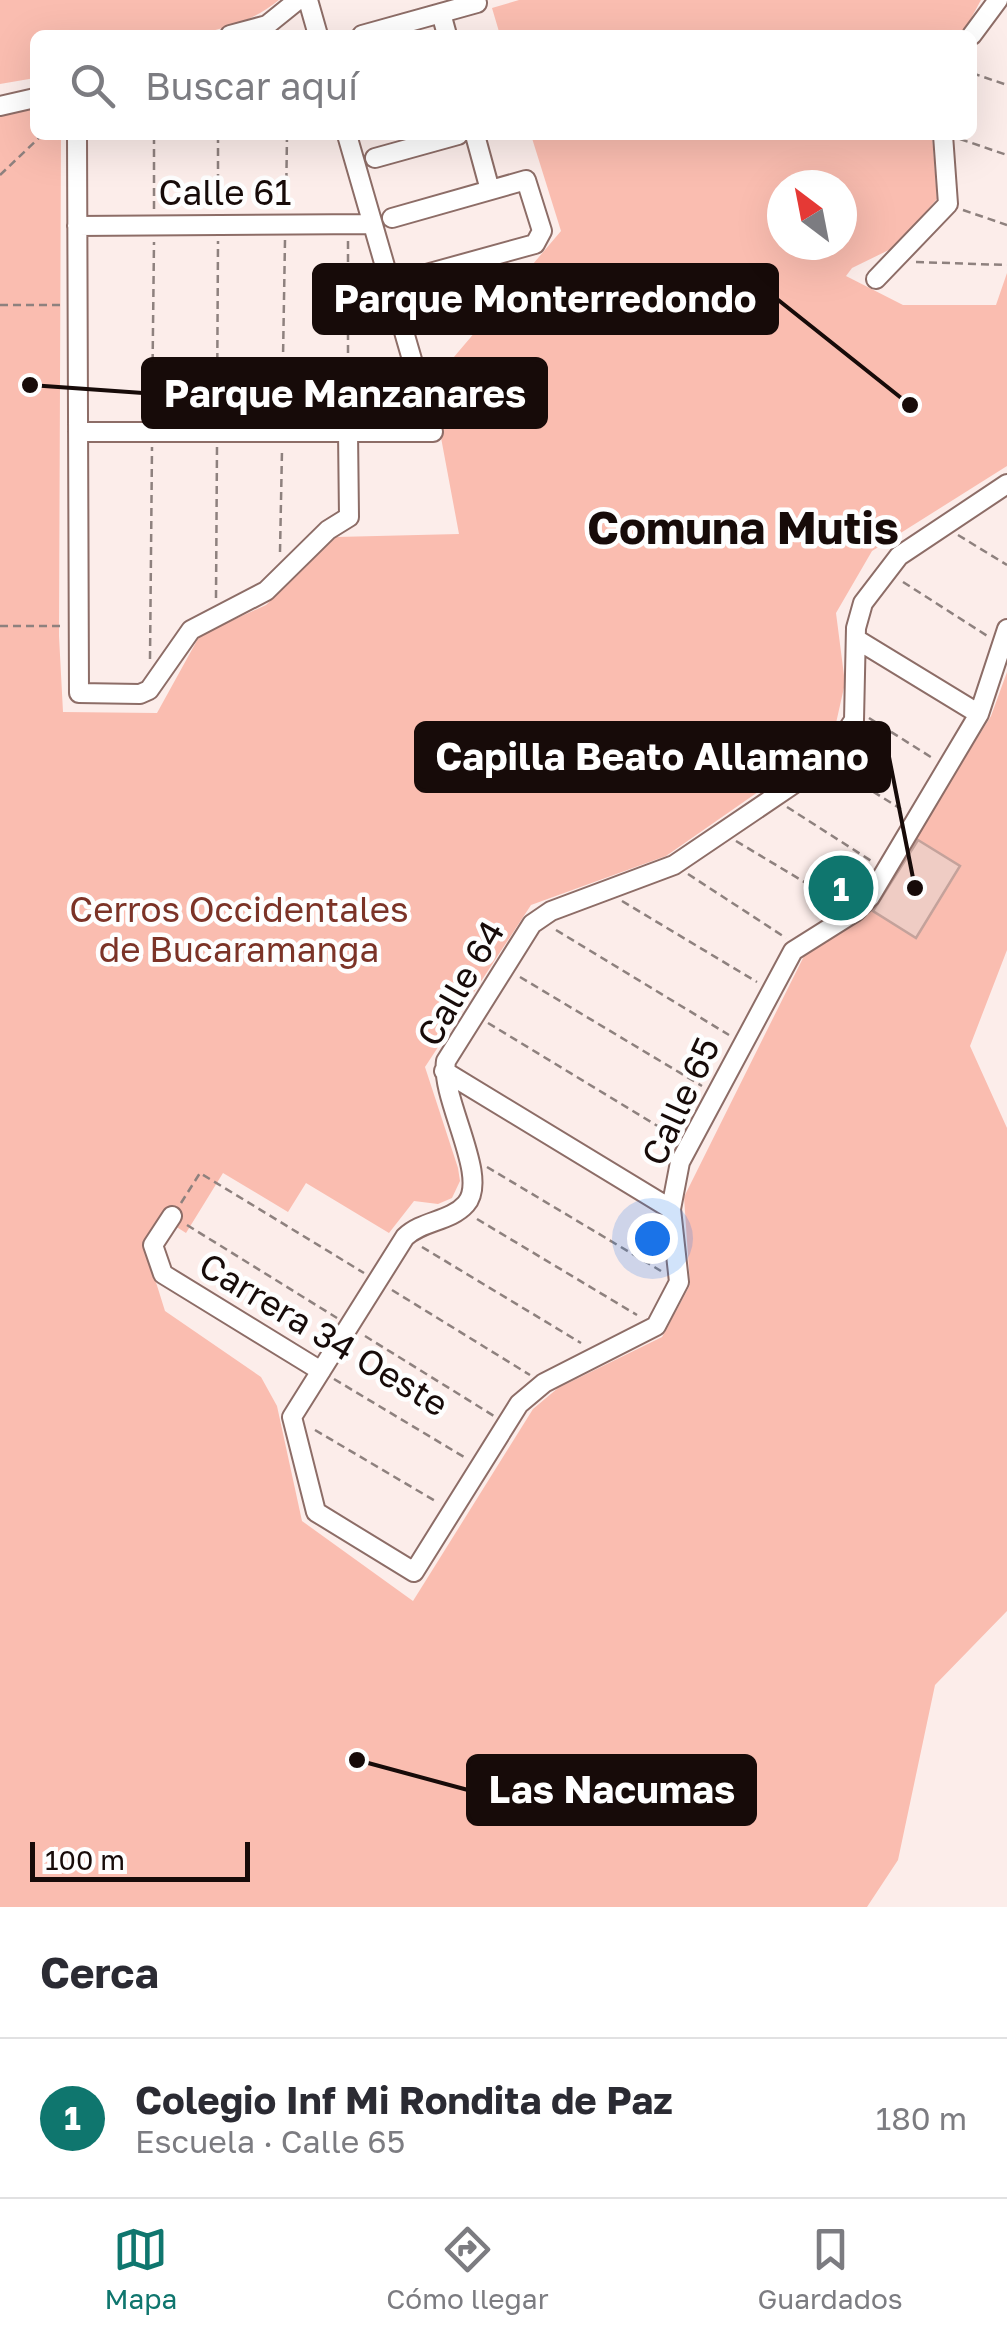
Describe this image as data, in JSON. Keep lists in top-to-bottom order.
{
  "streets": {
    "street": [
      "Calle 61",
      "Calle 64",
      "Calle 65",
      "Carrera 34 Oeste"
    ]
  },
  "districts": ["Comuna Mutis"],
  "parks": ["Cerros Occidentales de Bucaramanga"],
  "places": [
    "Parque Manzanares",
    "Parque Monterredondo",
    "Capilla Beato Allamano",
    "Las Nacumas"
  ],
  "scale_bar": "100 m",
  "north": "top left",
  "page": {
    "search": "Buscar aquí",
    "pins": "1",
    "scale": "100 m",
    "heading": "Cerca",
    "list": [
      {
        "mark": "1",
        "name": "Colegio Inf Mi Rondita de Paz",
        "note": "Escuela · Calle 65",
        "value": "180 m"
      }
    ],
    "nav": ["Mapa", "Cómo llegar", "Guardados"]
  }
}
